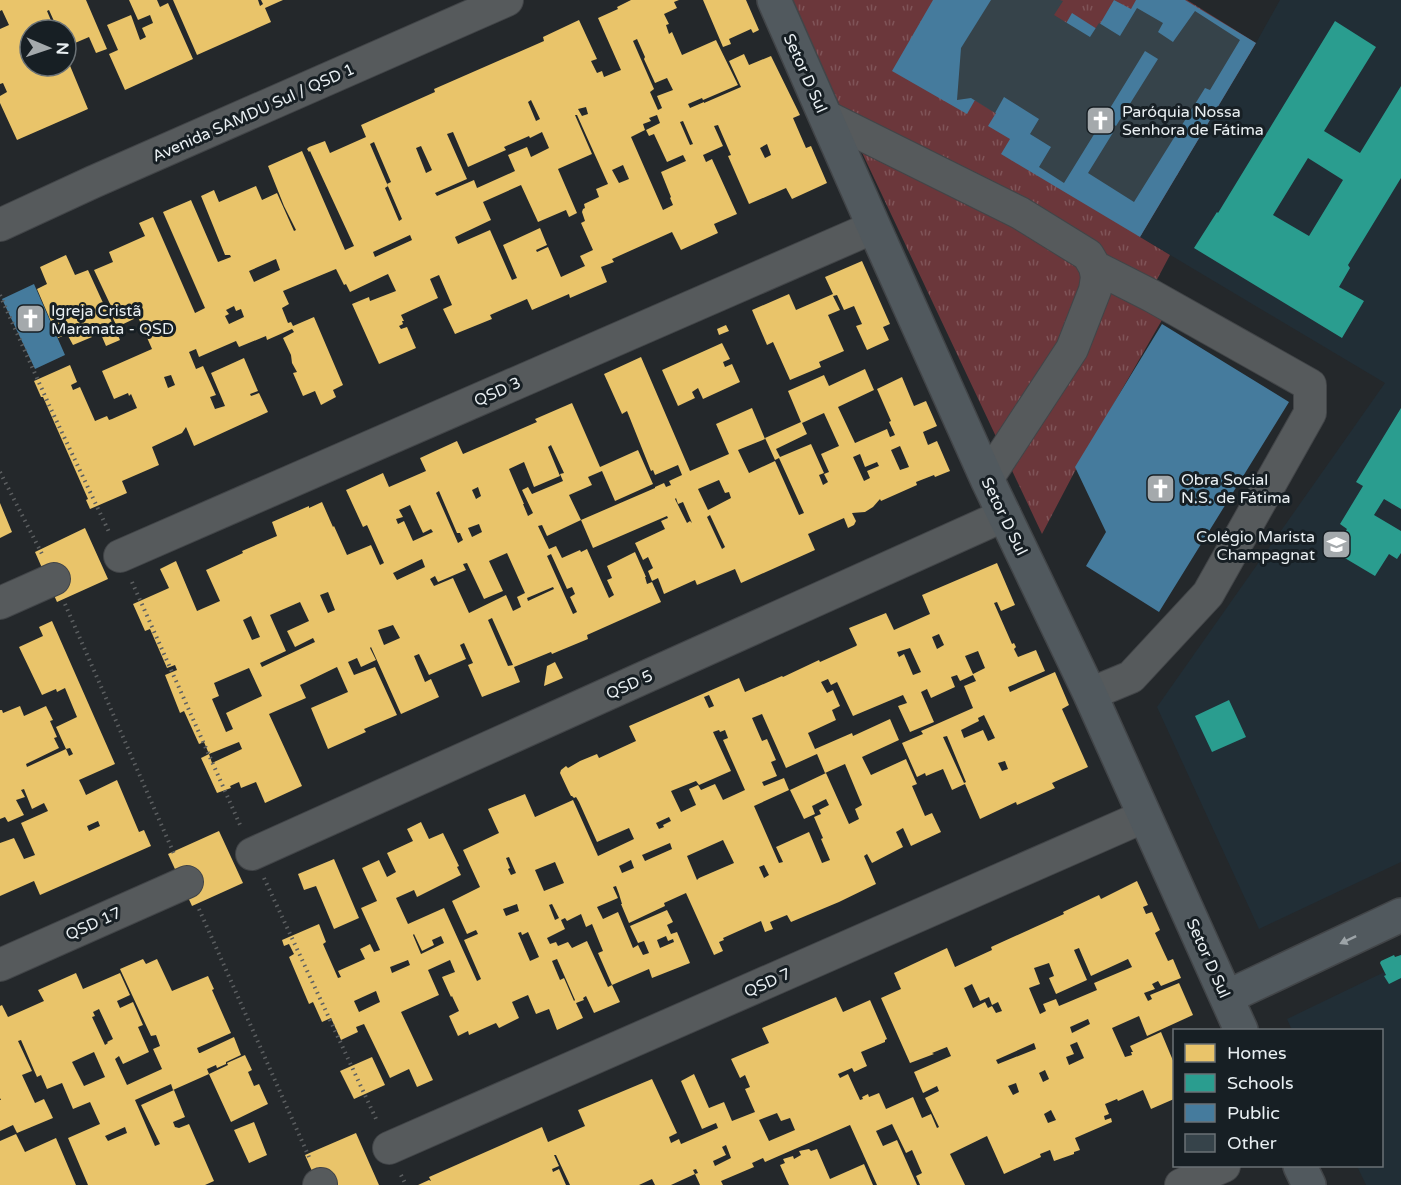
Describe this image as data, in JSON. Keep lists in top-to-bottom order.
{
  "streets": {
    "main road": ["Setor D Sul"],
    "street": [
      "Avenida SAMDU Sul / QSD 1",
      "QSD 3",
      "QSD 5",
      "QSD 17",
      "QSD 7"
    ]
  },
  "crossings": [
    ["Setor D Sul", "QSD 3"],
    ["Setor D Sul", "QSD 5"],
    ["Setor D Sul", "QSD 7"]
  ],
  "places": {
    "church": ["Paróquia Nossa Senhora de Fátima", "Igreja Cristã Maranata - QSD", "Obra Social N.S. de Fátima"],
    "school or university": ["Colégio Marista Champagnat"]
  },
  "legend": [
    "Homes",
    "Schools",
    "Public",
    "Other"
  ],
  "north": "right"
}
